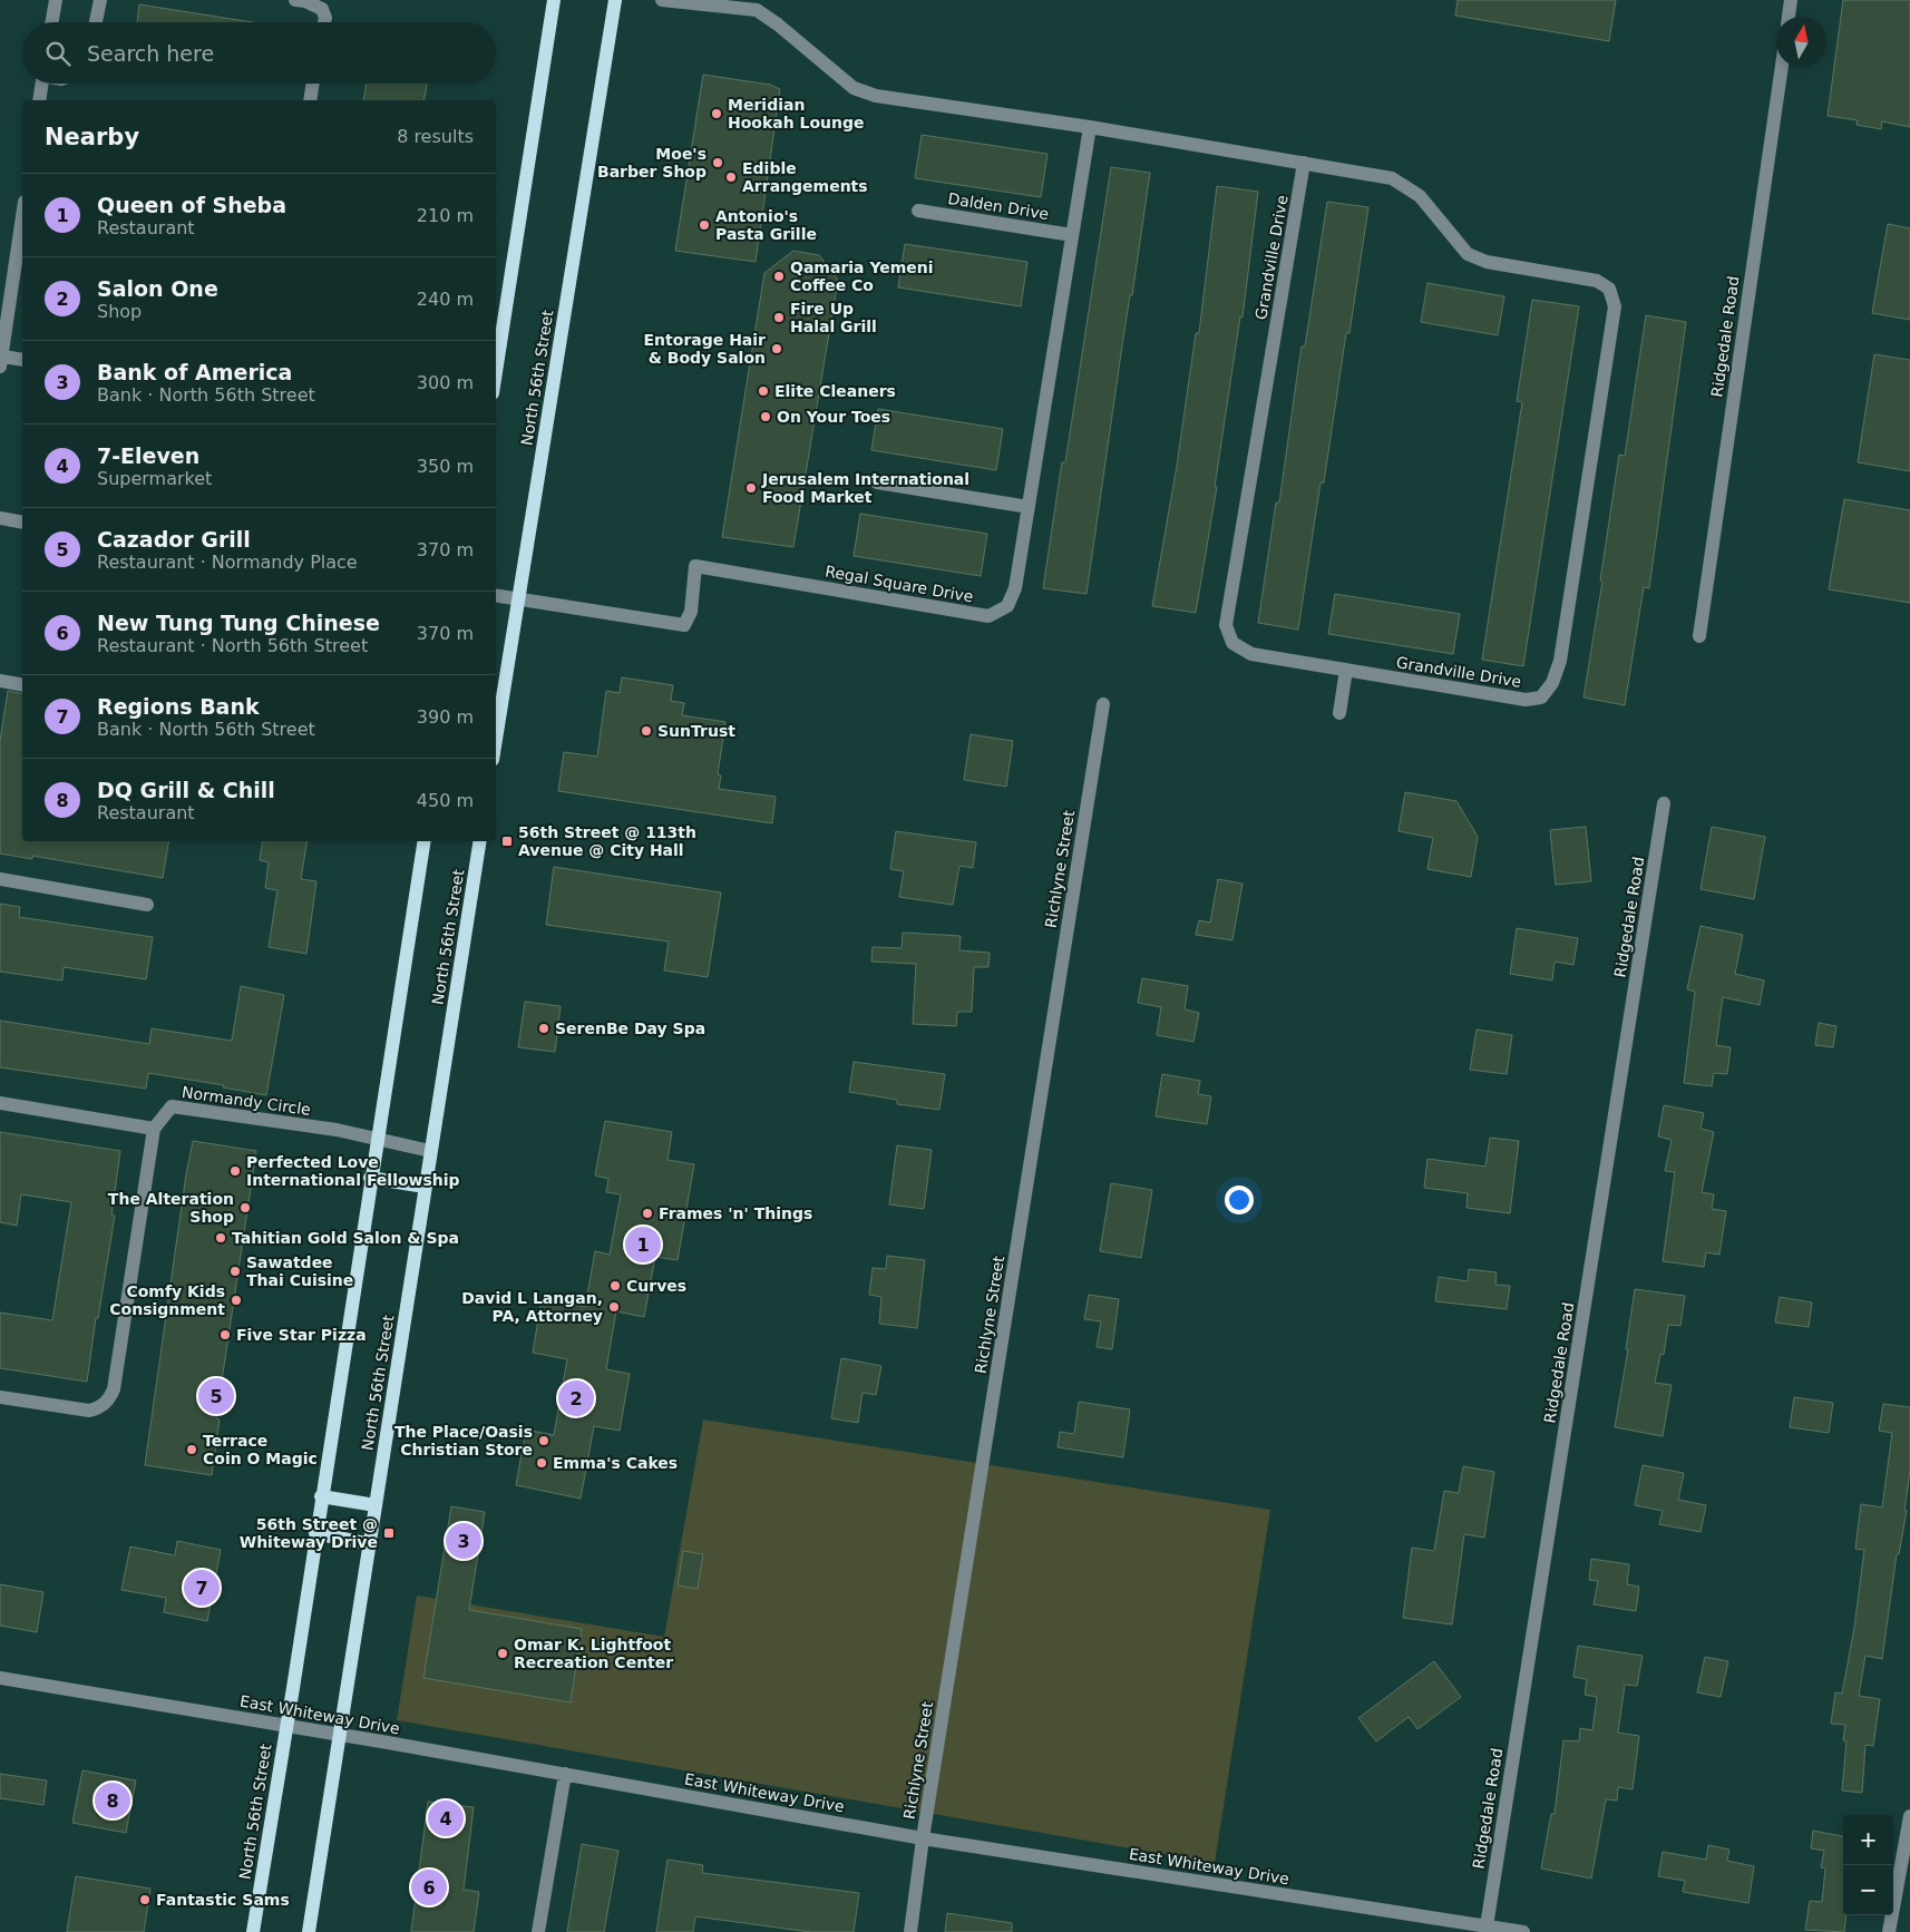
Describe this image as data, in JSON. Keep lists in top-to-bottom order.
{
  "streets": {
    "main road": ["North 56th Street"],
    "street": [
      "Dalden Drive",
      "Grandville Drive",
      "Ridgedale Road",
      "Regal Square Drive",
      "Richlyne Street",
      "Normandy Circle",
      "East Whiteway Drive"
    ]
  },
  "crossings": [
    ["Dalden Drive", "Regal Square Drive"],
    ["Grandville Drive", "Regal Square Drive"],
    ["Ridgedale Road", "East Whiteway Drive"],
    ["North 56th Street", "Regal Square Drive"],
    ["North 56th Street", "Normandy Circle"],
    ["North 56th Street", "East Whiteway Drive"],
    ["Richlyne Street", "East Whiteway Drive"]
  ],
  "places": {
    "other": [
      "Meridian Hookah Lounge",
      "Moe's Barber Shop",
      "Edible Arrangements",
      "Antonio's Pasta Grille",
      "Qamaria Yemeni Coffee Co",
      "Fire Up Halal Grill",
      "Entorage Hair & Body Salon",
      "Elite Cleaners",
      "On Your Toes",
      "Jerusalem International Food Market",
      "SunTrust",
      "SerenBe Day Spa",
      "Perfected Love International Fellowship",
      "The Alteration Shop",
      "Frames 'n' Things",
      "Tahitian Gold Salon & Spa",
      "Sawatdee Thai Cuisine",
      "Curves",
      "Comfy Kids Consignment",
      "David L Langan, PA, Attorney",
      "Five Star Pizza",
      "The Place/Oasis Christian Store",
      "Terrace Coin O Magic",
      "Emma's Cakes",
      "Omar K. Lightfoot Recreation Center",
      "Fantastic Sams"
    ],
    "transit": ["56th Street @ 113th Avenue @ City Hall", "56th Street @ Whiteway Drive"]
  },
  "north": "top",
  "page": {
    "search": "Search here",
    "heading": ["Nearby", "8 results"],
    "list": [
      {
        "mark": "1",
        "name": "Queen of Sheba",
        "note": "Restaurant",
        "value": "210 m"
      },
      {
        "mark": "2",
        "name": "Salon One",
        "note": "Shop",
        "value": "240 m"
      },
      {
        "mark": "3",
        "name": "Bank of America",
        "note": "Bank · North 56th Street",
        "value": "300 m"
      },
      {
        "mark": "4",
        "name": "7-Eleven",
        "note": "Supermarket",
        "value": "350 m"
      },
      {
        "mark": "5",
        "name": "Cazador Grill",
        "note": "Restaurant · Normandy Place",
        "value": "370 m"
      },
      {
        "mark": "6",
        "name": "New Tung Tung Chinese",
        "note": "Restaurant · North 56th Street",
        "value": "370 m"
      },
      {
        "mark": "7",
        "name": "Regions Bank",
        "note": "Bank · North 56th Street",
        "value": "390 m"
      },
      {
        "mark": "8",
        "name": "DQ Grill & Chill",
        "note": "Restaurant",
        "value": "450 m"
      }
    ],
    "pins": [
      "1",
      "5",
      "2",
      "3",
      "7",
      "8",
      "4",
      "6"
    ],
    "map_buttons": ["+", "−"]
  }
}
